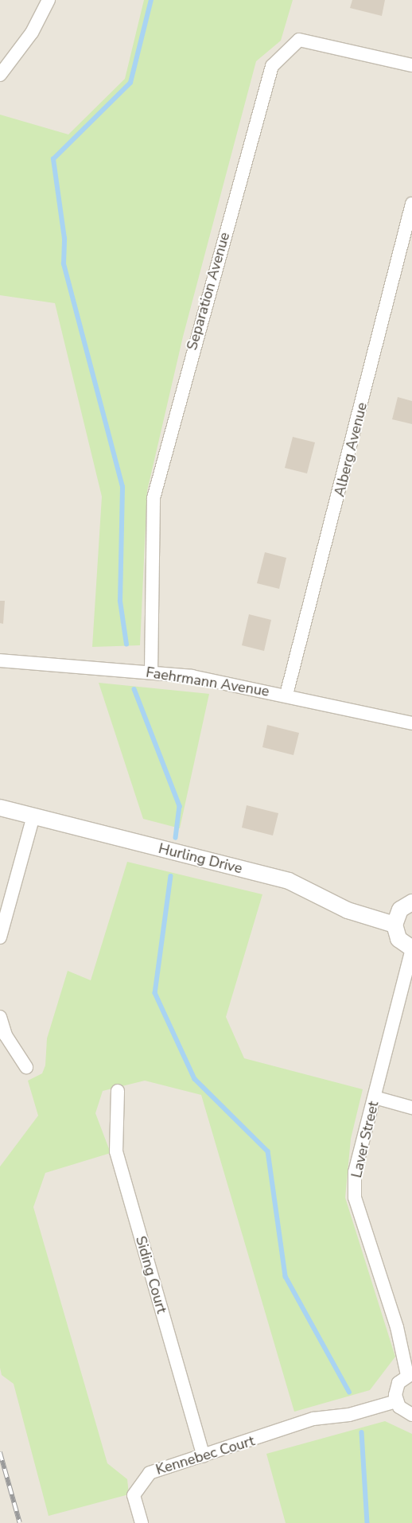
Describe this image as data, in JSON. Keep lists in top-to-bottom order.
{
  "streets": {
    "street": [
      "Separation Avenue",
      "Alberg Avenue",
      "Faehrmann Avenue",
      "Hurling Drive",
      "Laver Street",
      "Siding Court",
      "Kennebec Court"
    ]
  },
  "crossings": [
    ["Separation Avenue", "Faehrmann Avenue"],
    ["Alberg Avenue", "Faehrmann Avenue"],
    ["Siding Court", "Kennebec Court"]
  ]
}
